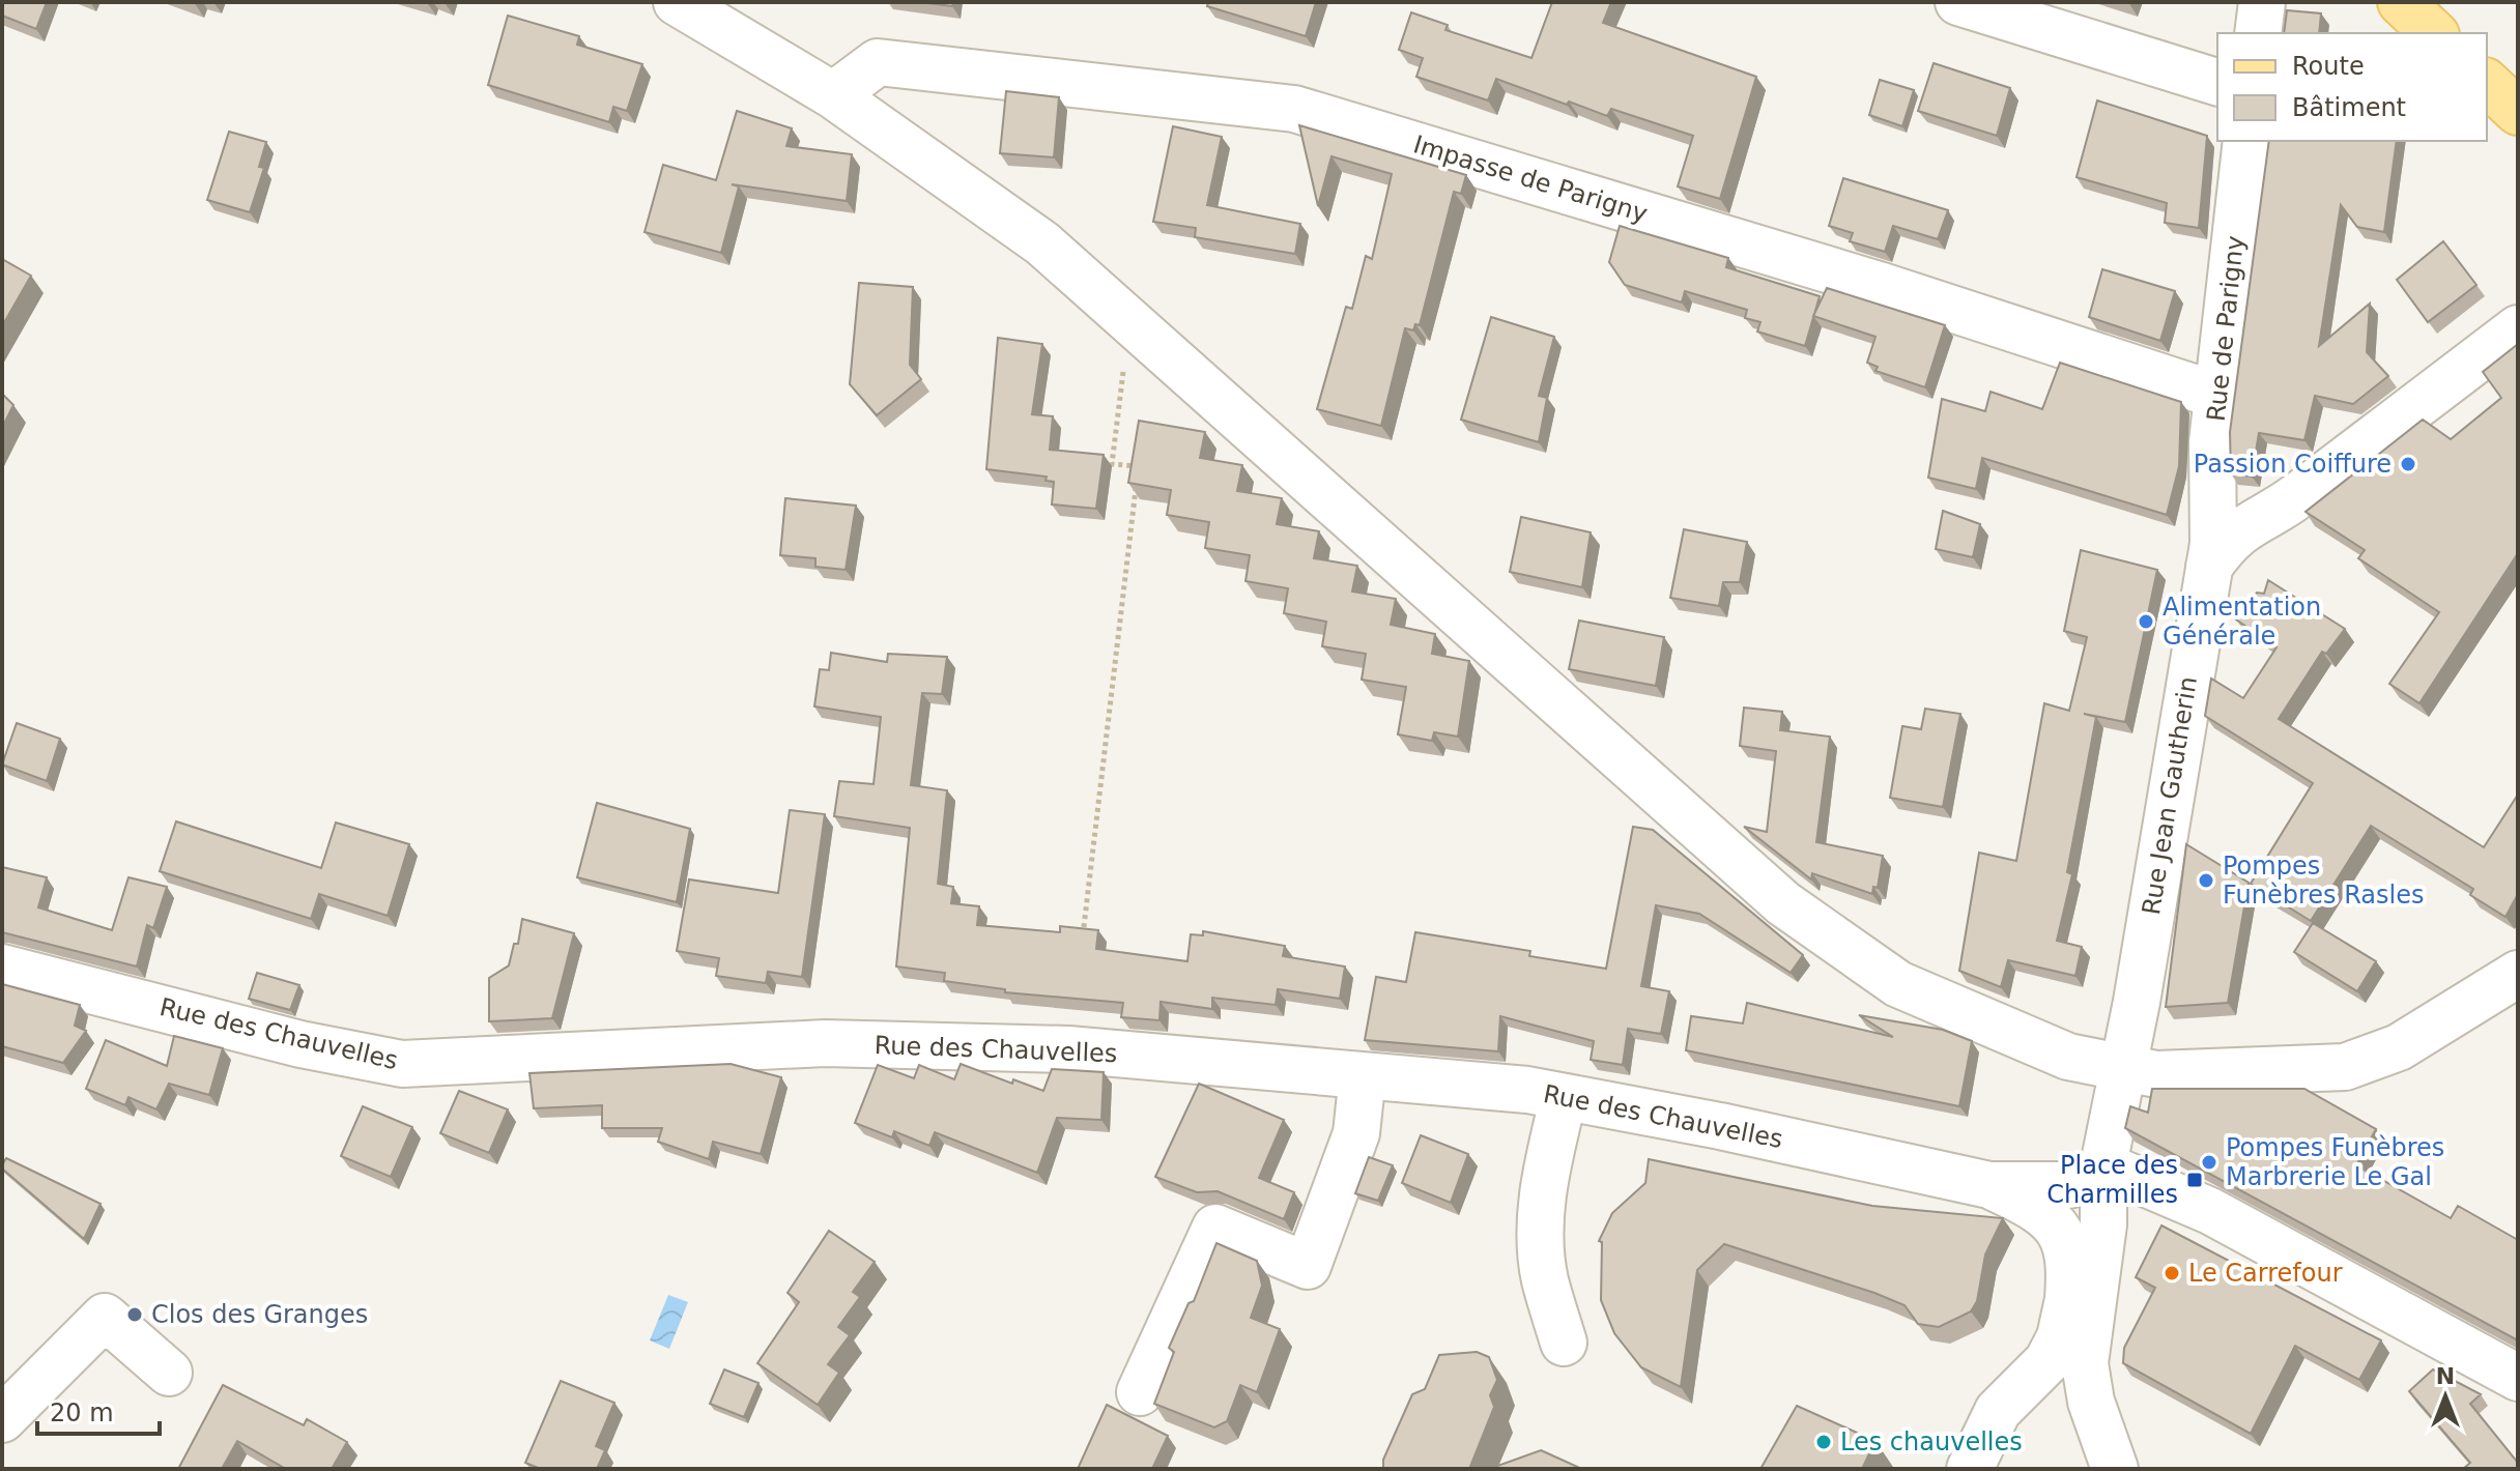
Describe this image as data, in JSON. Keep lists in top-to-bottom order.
{
  "streets": {
    "street": [
      "Impasse de Parigny",
      "Rue de Parigny",
      "Rue Jean Gautherin",
      "Rue des Chauvelles"
    ]
  },
  "crossings": [
    ["Impasse de Parigny", "Rue de Parigny"],
    ["Rue de Parigny", "Rue Jean Gautherin"],
    ["Rue Jean Gautherin", "Rue des Chauvelles"]
  ],
  "places": {
    "other": [
      "Passion Coiffure",
      "Alimentation Générale",
      "Pompes Funèbres Rasles",
      "Pompes Funèbres Marbrerie Le Gal",
      "Le Carrefour",
      "Clos des Granges",
      "Les chauvelles"
    ],
    "transit": ["Place des Charmilles"]
  },
  "legend": ["Route", "Bâtiment"],
  "scale_bar": "20 m",
  "north": "top"
}
